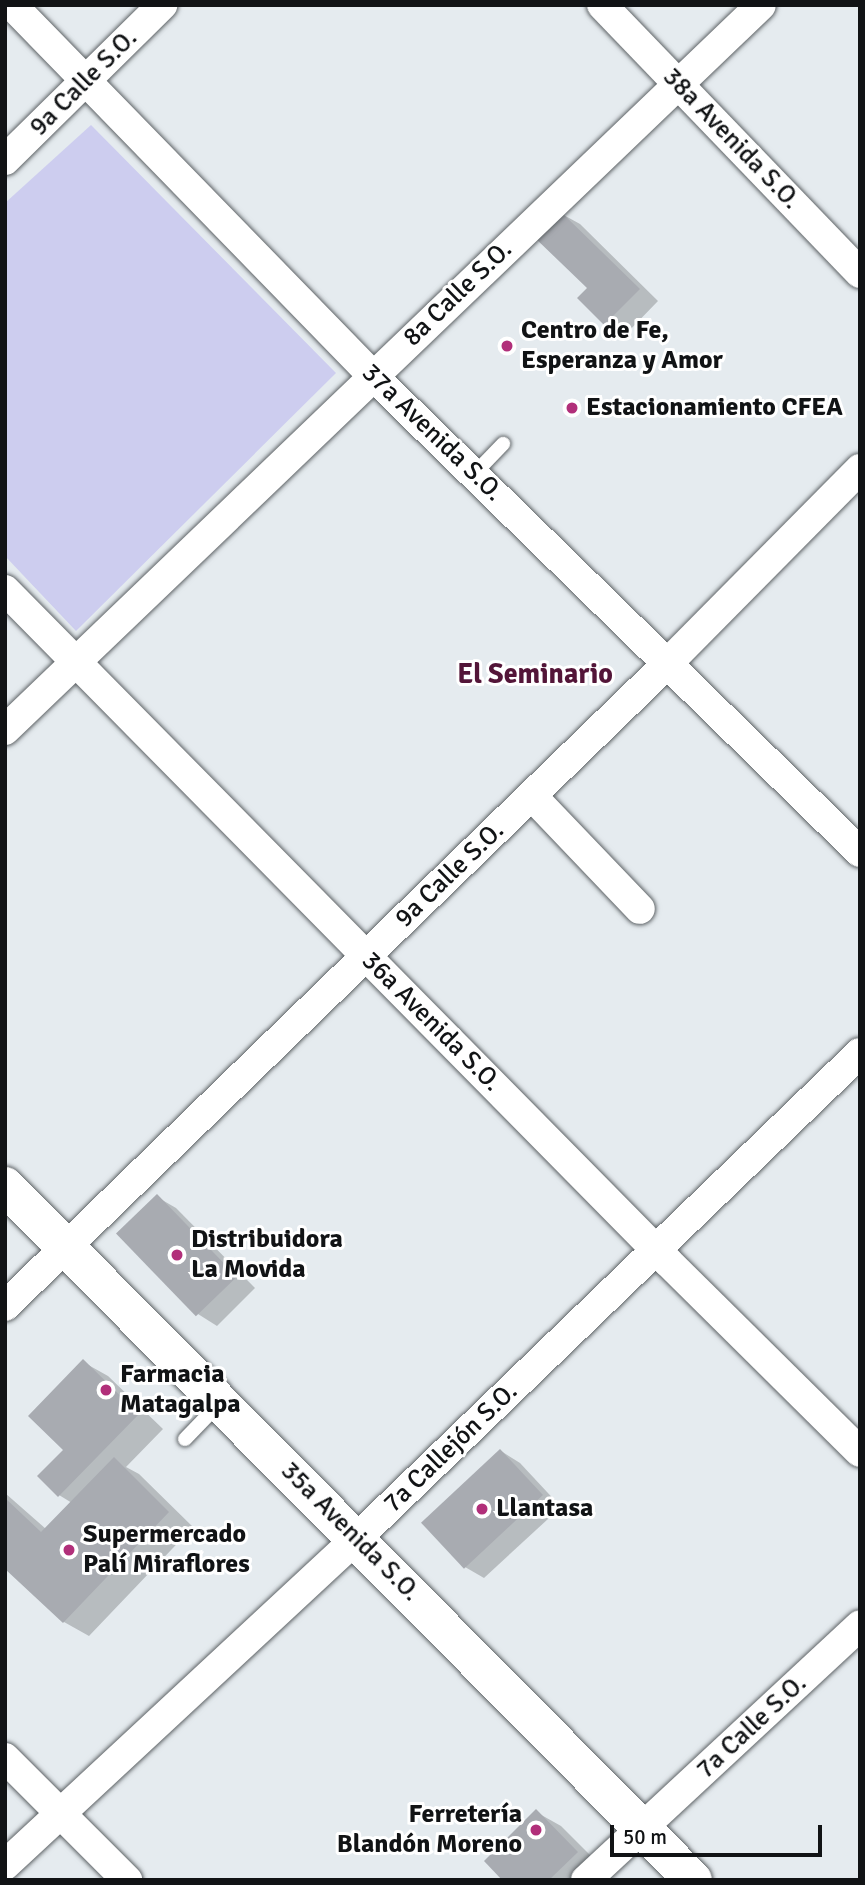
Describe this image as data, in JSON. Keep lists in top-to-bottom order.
{
  "streets": {
    "main road": ["35a Avenida S.O."],
    "street": [
      "9a Calle S.O.",
      "38a Avenida S.O.",
      "8a Calle S.O.",
      "37a Avenida S.O.",
      "36a Avenida S.O.",
      "7a Callejón S.O.",
      "7a Calle S.O."
    ]
  },
  "crossings": [
    ["9a Calle S.O.", "37a Avenida S.O."],
    ["9a Calle S.O.", "36a Avenida S.O."],
    ["9a Calle S.O.", "35a Avenida S.O."],
    ["38a Avenida S.O.", "8a Calle S.O."],
    ["8a Calle S.O.", "37a Avenida S.O."],
    ["8a Calle S.O.", "36a Avenida S.O."],
    ["36a Avenida S.O.", "7a Callejón S.O."],
    ["7a Callejón S.O.", "35a Avenida S.O."],
    ["35a Avenida S.O.", "7a Calle S.O."]
  ],
  "districts": ["El Seminario"],
  "places": [
    "Centro de Fe, Esperanza y Amor",
    "Estacionamiento CFEA",
    "Distribuidora La Movida",
    "Farmacia Matagalpa",
    "Llantasa",
    "Supermercado Palí Miraflores",
    "Ferretería Blandón Moreno"
  ],
  "scale_bar": "50 m"
}
